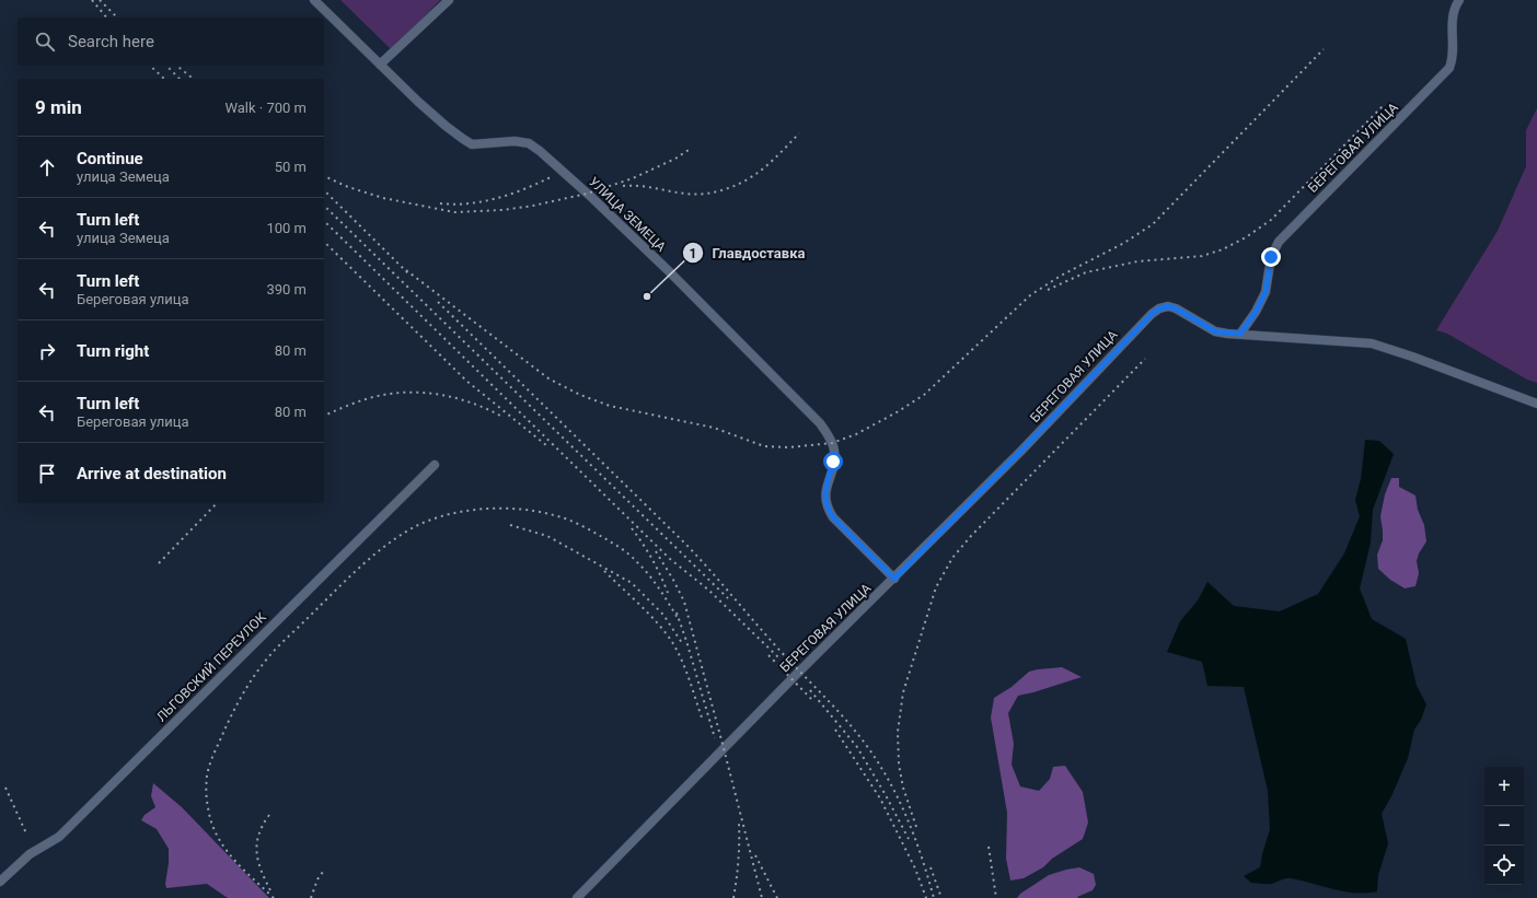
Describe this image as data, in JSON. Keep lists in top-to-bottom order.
{
  "streets": {
    "street": ["БЕРЕГОВАЯ УЛИЦА", "УЛИЦА ЗЕМЕЦА", "ЛЬГОВСКИЙ ПЕРЕУЛОК"]
  },
  "crossings": [
    ["БЕРЕГОВАЯ УЛИЦА", "УЛИЦА ЗЕМЕЦА"]
  ],
  "places": ["Главдоставка"],
  "page": {
    "search": "Search here",
    "heading": ["9 min", "Walk · 700 m"],
    "list": [
      ["Continue", "улица Земеца", "50 m"],
      ["Turn left", "улица Земеца", "100 m"],
      ["Turn left", "Береговая улица", "390 m"],
      ["Turn right", "80 m"],
      ["Turn left", "Береговая улица", "80 m"],
      "Arrive at destination"
    ],
    "map_buttons": ["+", "−"]
  }
}
